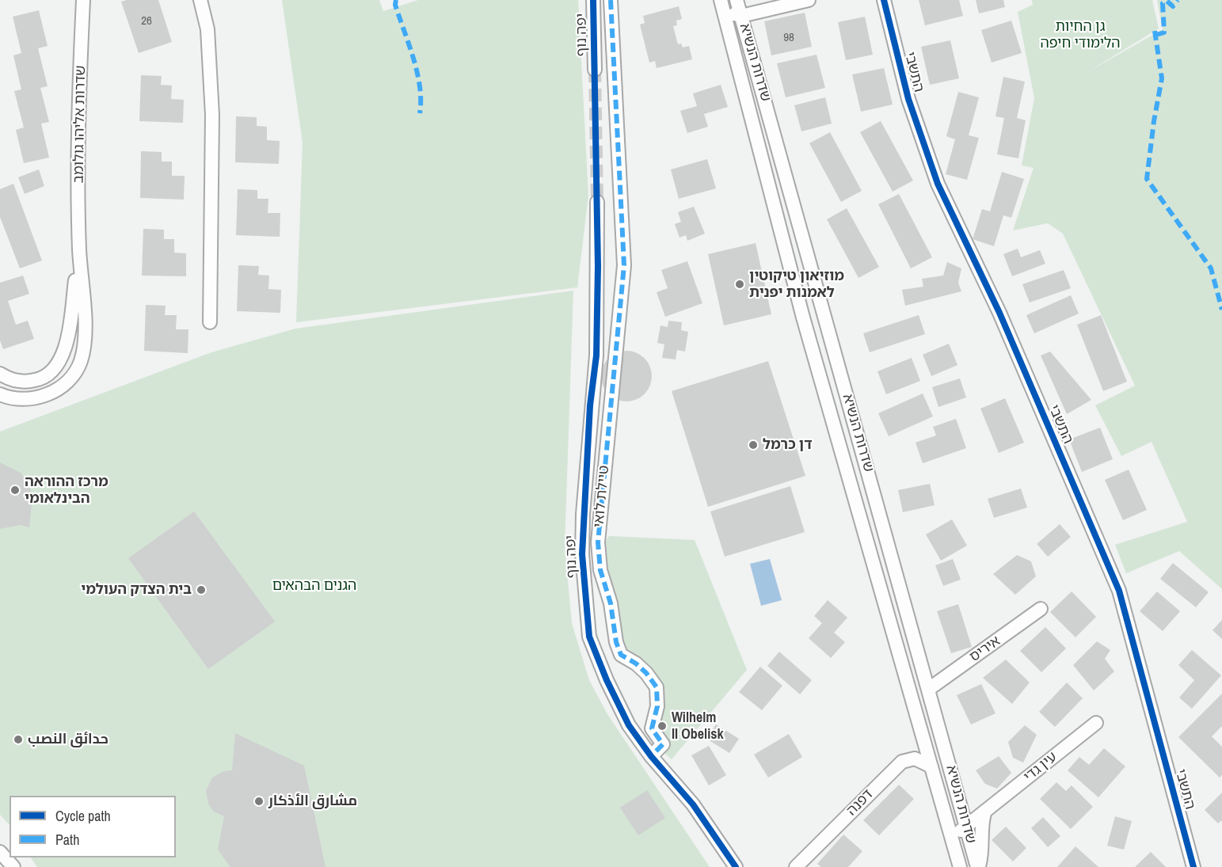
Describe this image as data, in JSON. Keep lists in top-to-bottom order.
{
  "streets": {
    "street": [
      "יפה נוף",
      "שדרות הנשיא",
      "התשבי",
      "שדרות אליהו גולומב",
      "טיילת לואי",
      "איריס",
      "עין גדי",
      "דפנה"
    ]
  },
  "crossings": [
    ["יפה נוף", "טיילת לואי"],
    ["שדרות הנשיא", "איריס"],
    ["שדרות הנשיא", "עין גדי"],
    ["שדרות הנשיא", "דפנה"]
  ],
  "parks": ["גן החיות הלימודי חיפה", "הגנים הבהאים"],
  "places": [
    "מוזיאון טיקוטין לאמנות יפנית",
    "דן כרמל",
    "מרכז ההוראה הבינלאומי",
    "בית הצדק העולמי",
    "Wilhelm II Obelisk",
    "حدائق النصب",
    "مشارق الأذكار"
  ],
  "house_numbers": ["26", "98"],
  "legend": ["Cycle path", "Path"]
}
